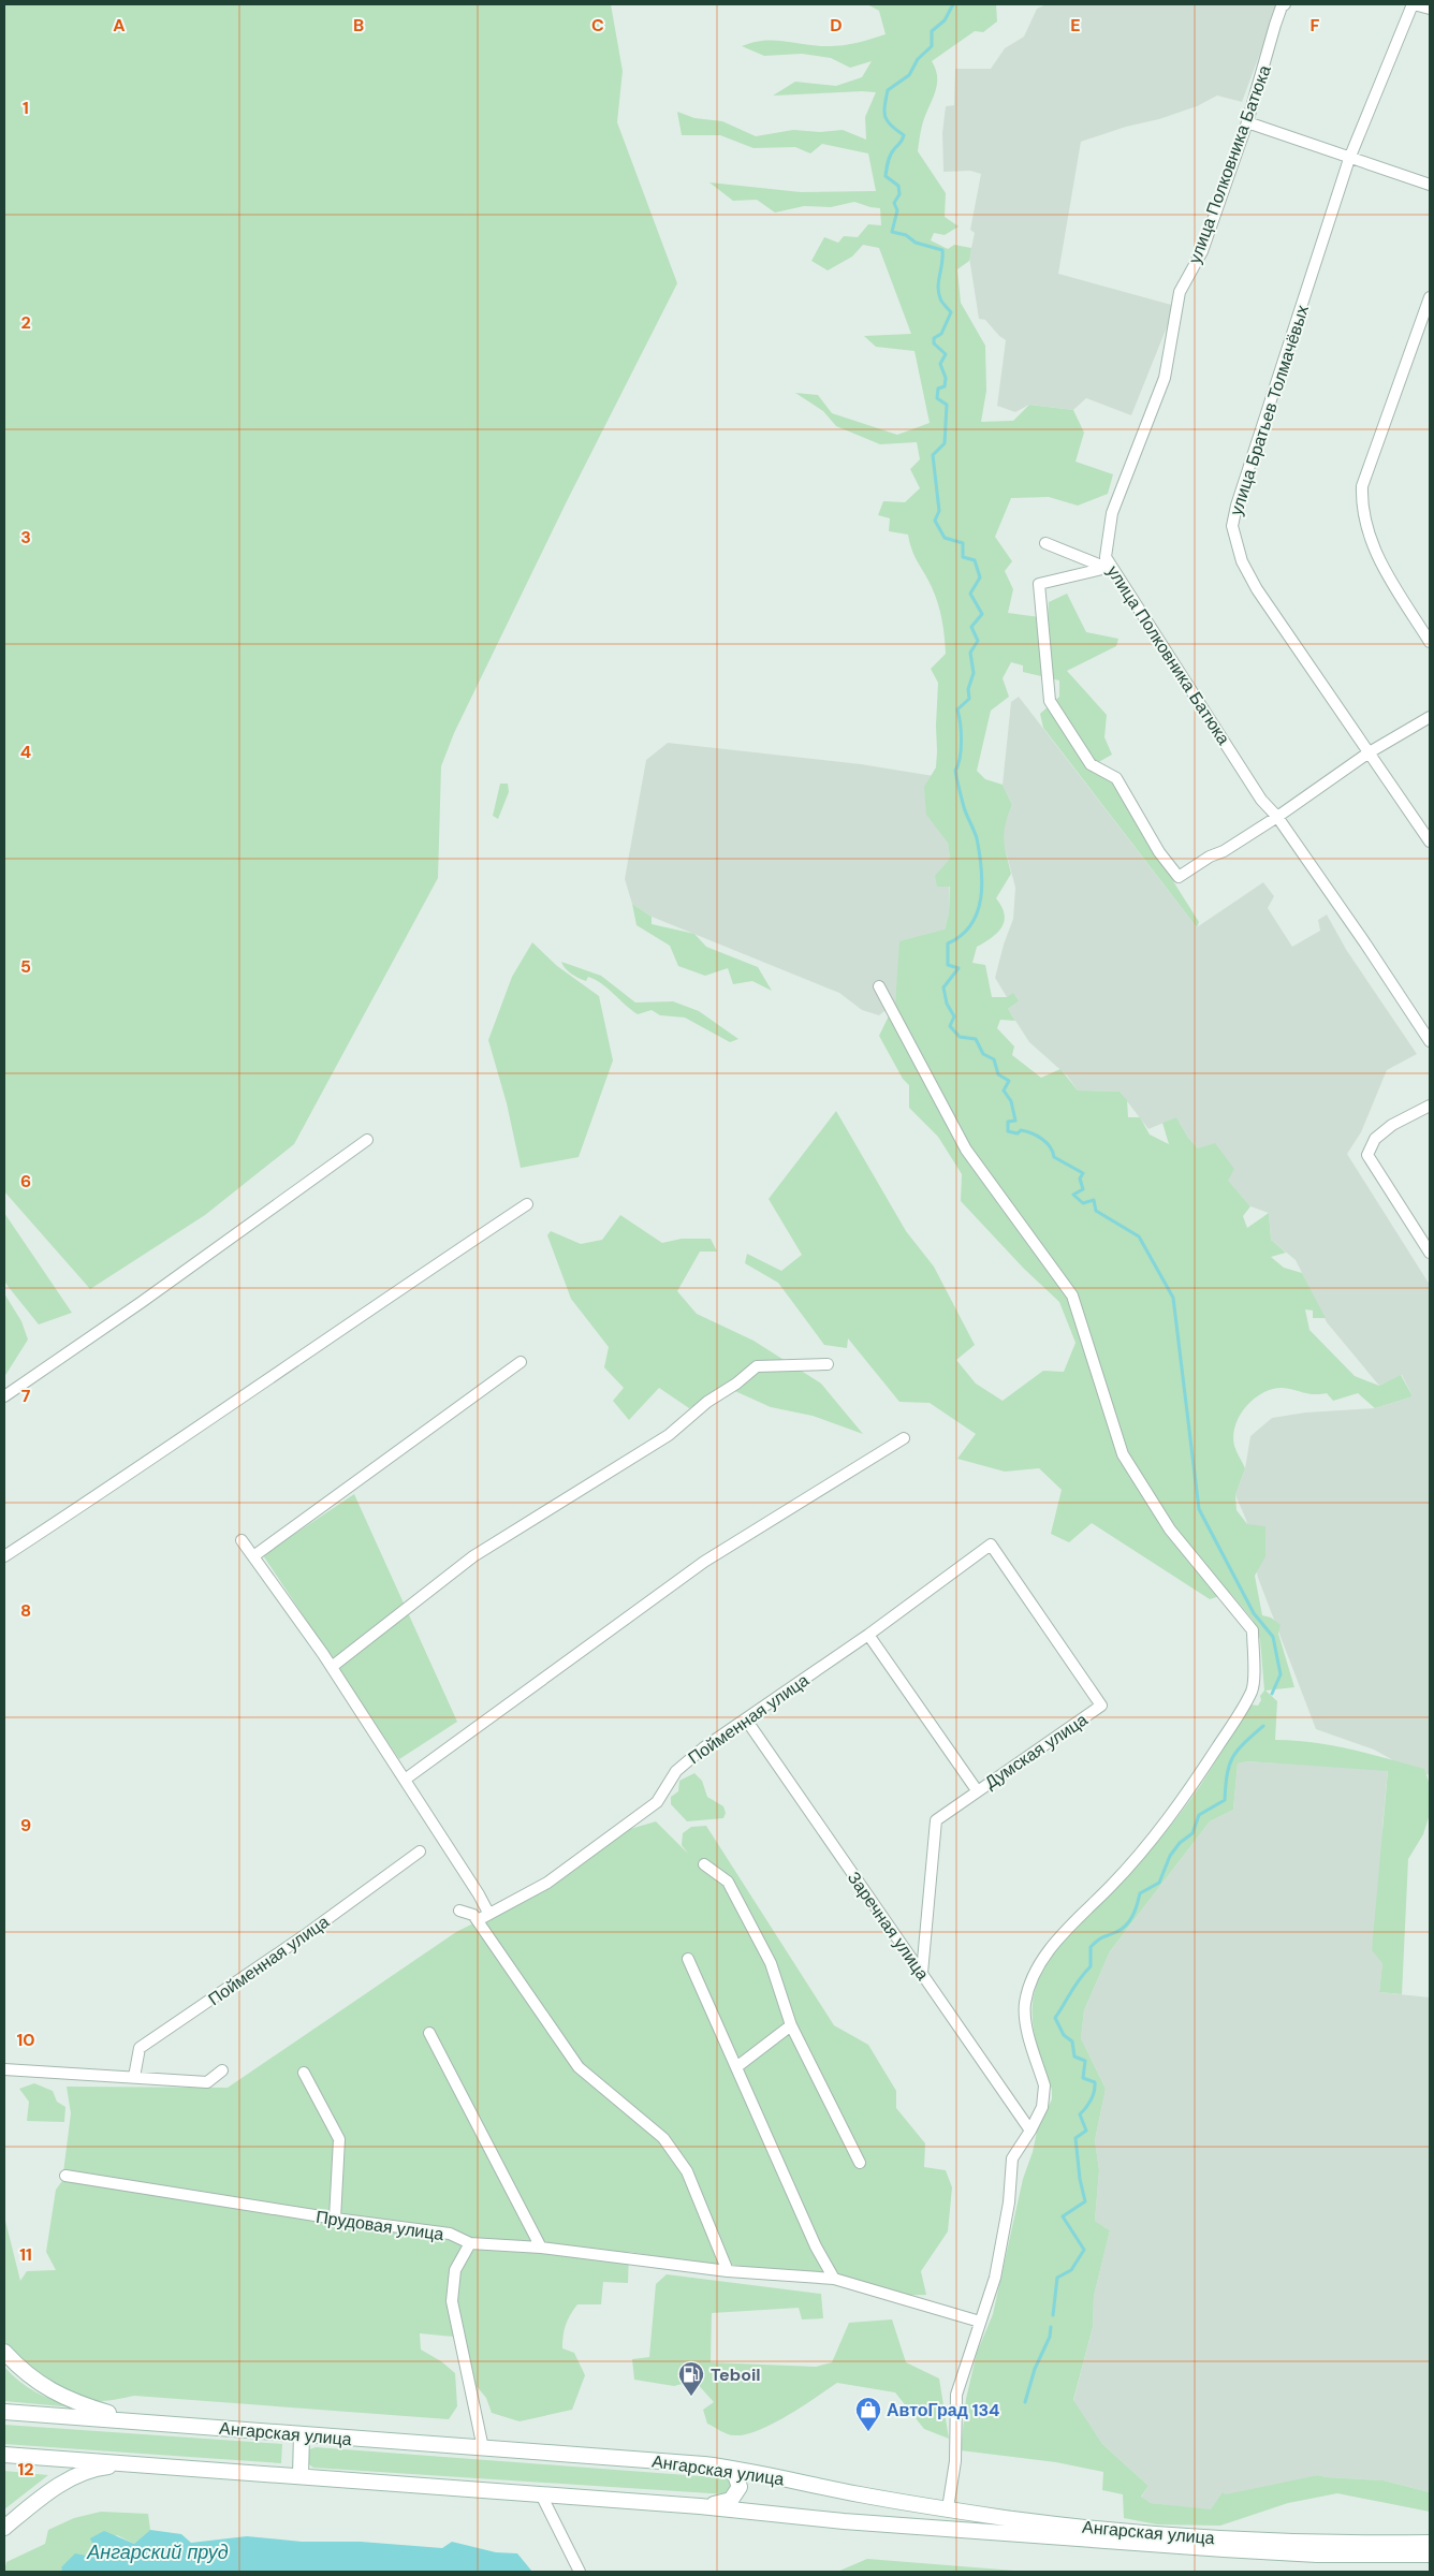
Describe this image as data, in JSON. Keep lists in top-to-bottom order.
{
  "streets": {
    "main road": ["Ангарская улица"],
    "street": [
      "улица Полковника Батюка",
      "улица Братьев Толмачёвых",
      "Пойменная улица",
      "Думская улица",
      "Заречная улица",
      "Прудовая улица"
    ]
  },
  "crossings": [
    ["Пойменная улица", "Думская улица"],
    ["Пойменная улица", "Заречная улица"],
    ["Думская улица", "Заречная улица"]
  ],
  "water": ["Ангарский пруд"],
  "places": {
    "fuel station": ["Teboil"],
    "shop": ["АвтоГрад 134"]
  },
  "grid": {
    "columns": [
      "A",
      "B",
      "C",
      "D",
      "E",
      "F"
    ],
    "rows": [
      "1",
      "2",
      "3",
      "4",
      "5",
      "6",
      "7",
      "8",
      "9",
      "10",
      "11",
      "12"
    ]
  }
}
